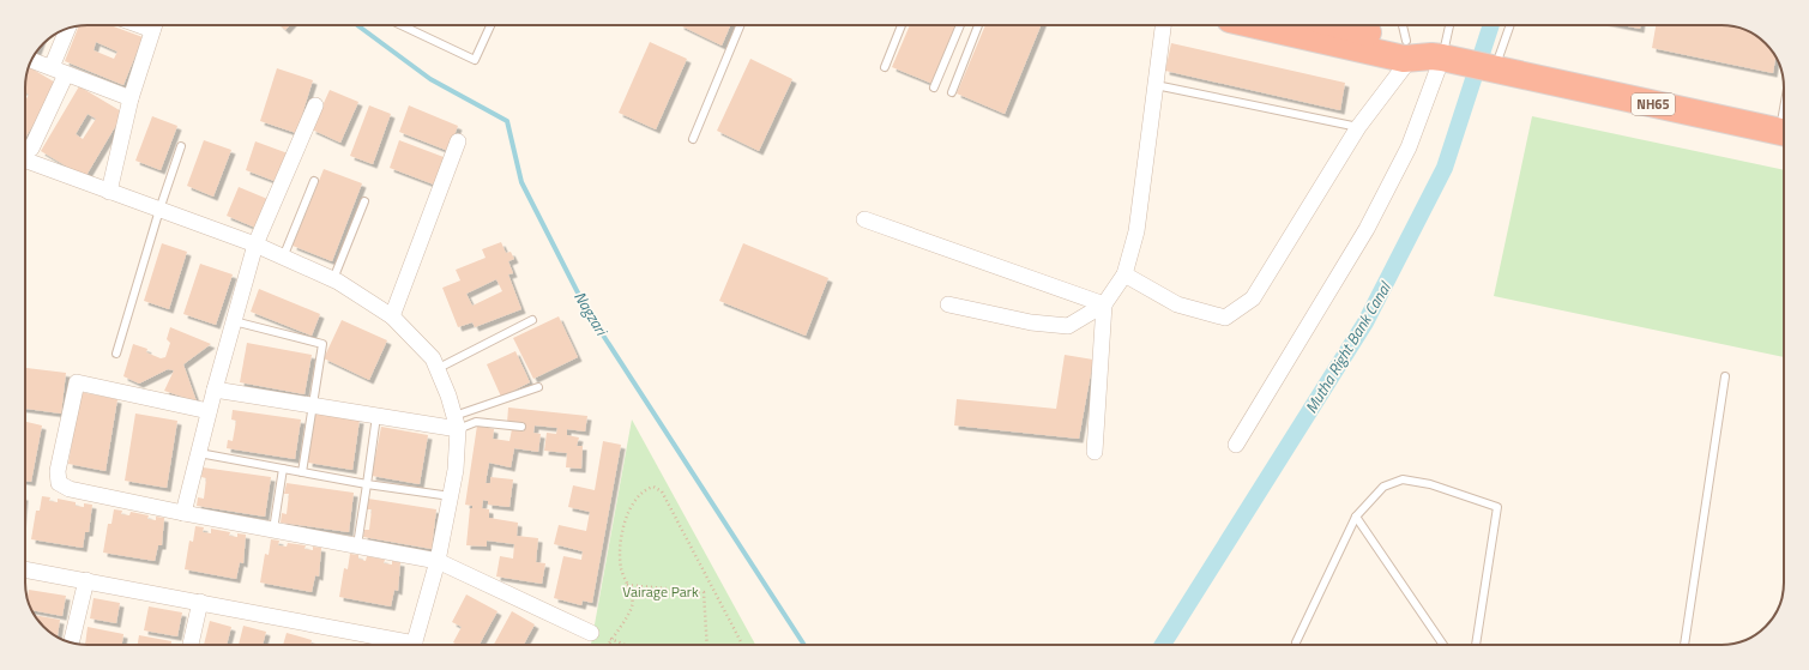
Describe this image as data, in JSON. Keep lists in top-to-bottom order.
{
  "streets": {
    "highway": ["NH65"]
  },
  "water": ["Nagzari", "Mutha Right Bank Canal"],
  "parks": ["Vairage Park"]
}
